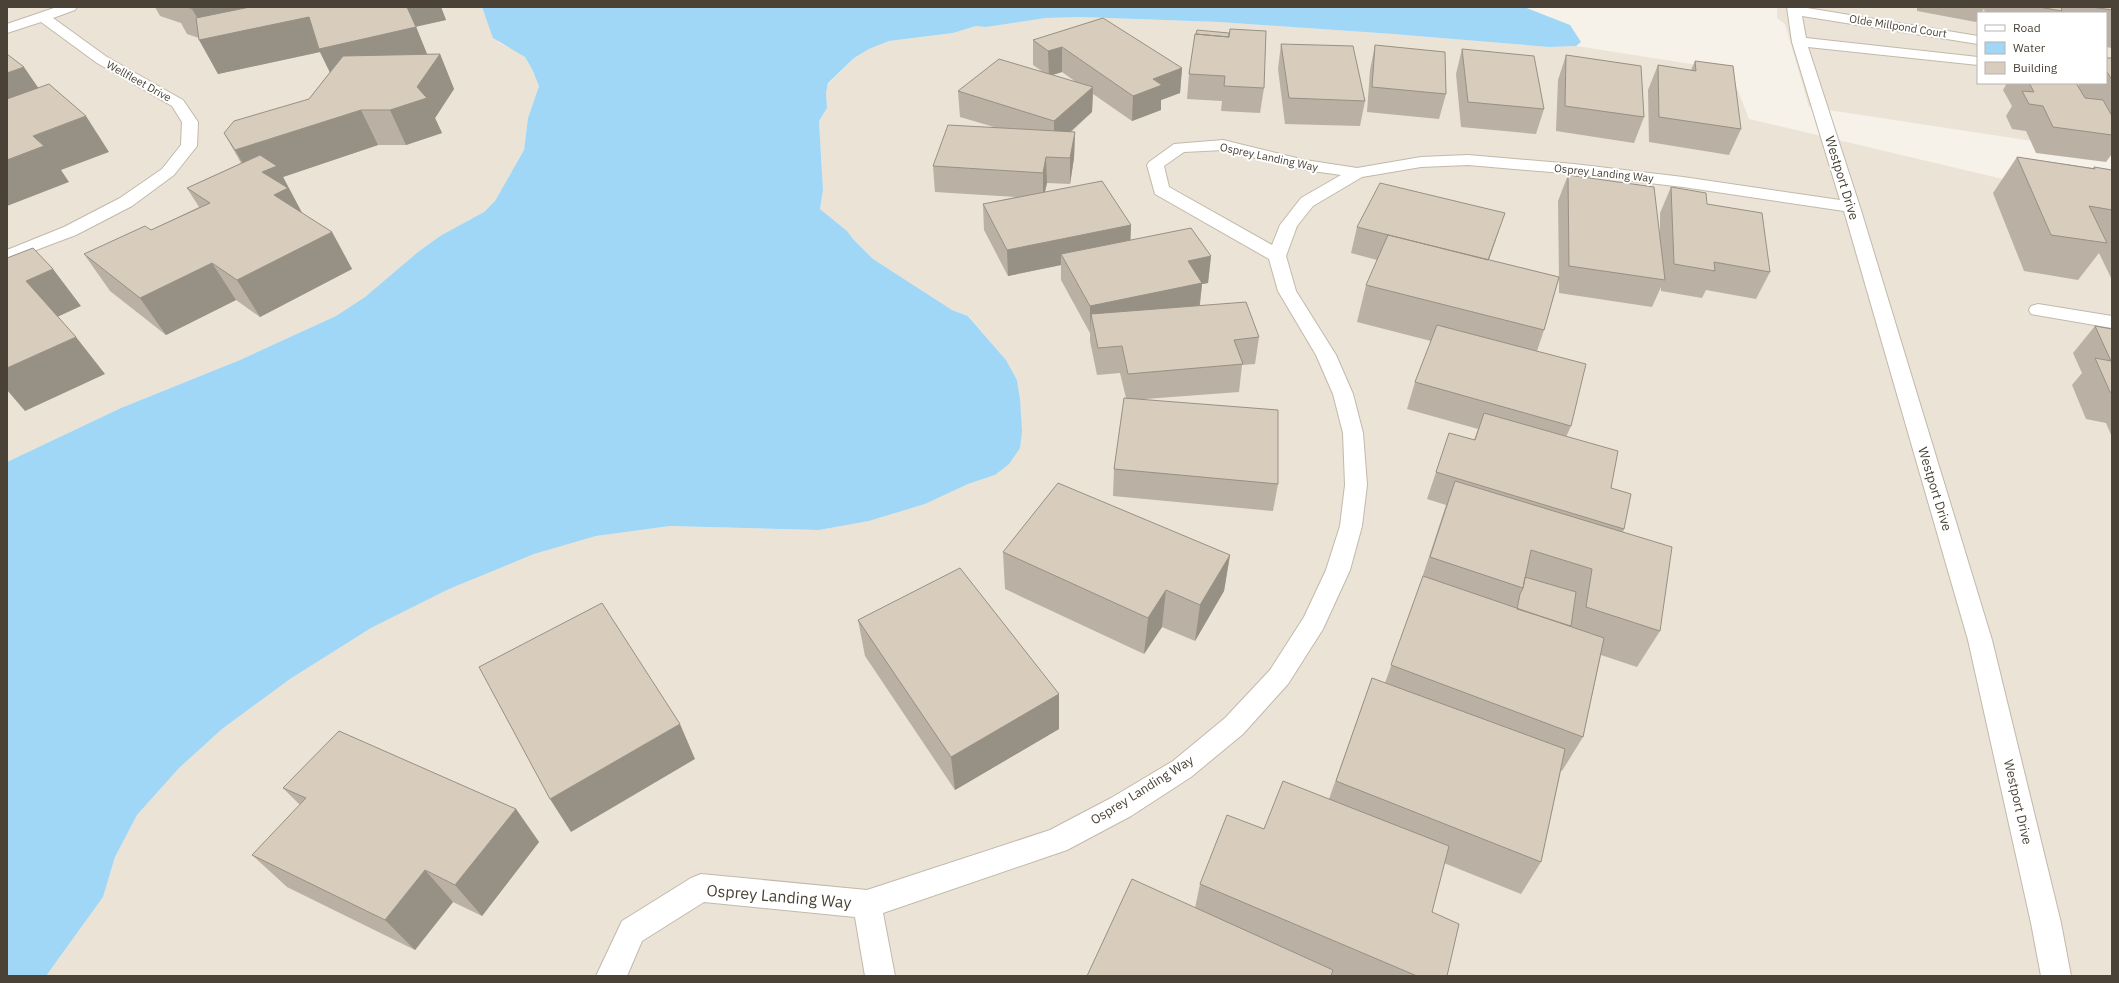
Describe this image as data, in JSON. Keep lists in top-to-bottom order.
{
  "streets": {
    "street": [
      "Olde Millpond Court",
      "Wellfleet Drive",
      "Osprey Landing Way",
      "Westport Drive"
    ]
  },
  "crossings": [
    ["Olde Millpond Court", "Westport Drive"],
    ["Osprey Landing Way", "Westport Drive"]
  ],
  "legend": ["Road", "Water", "Building"]
}
